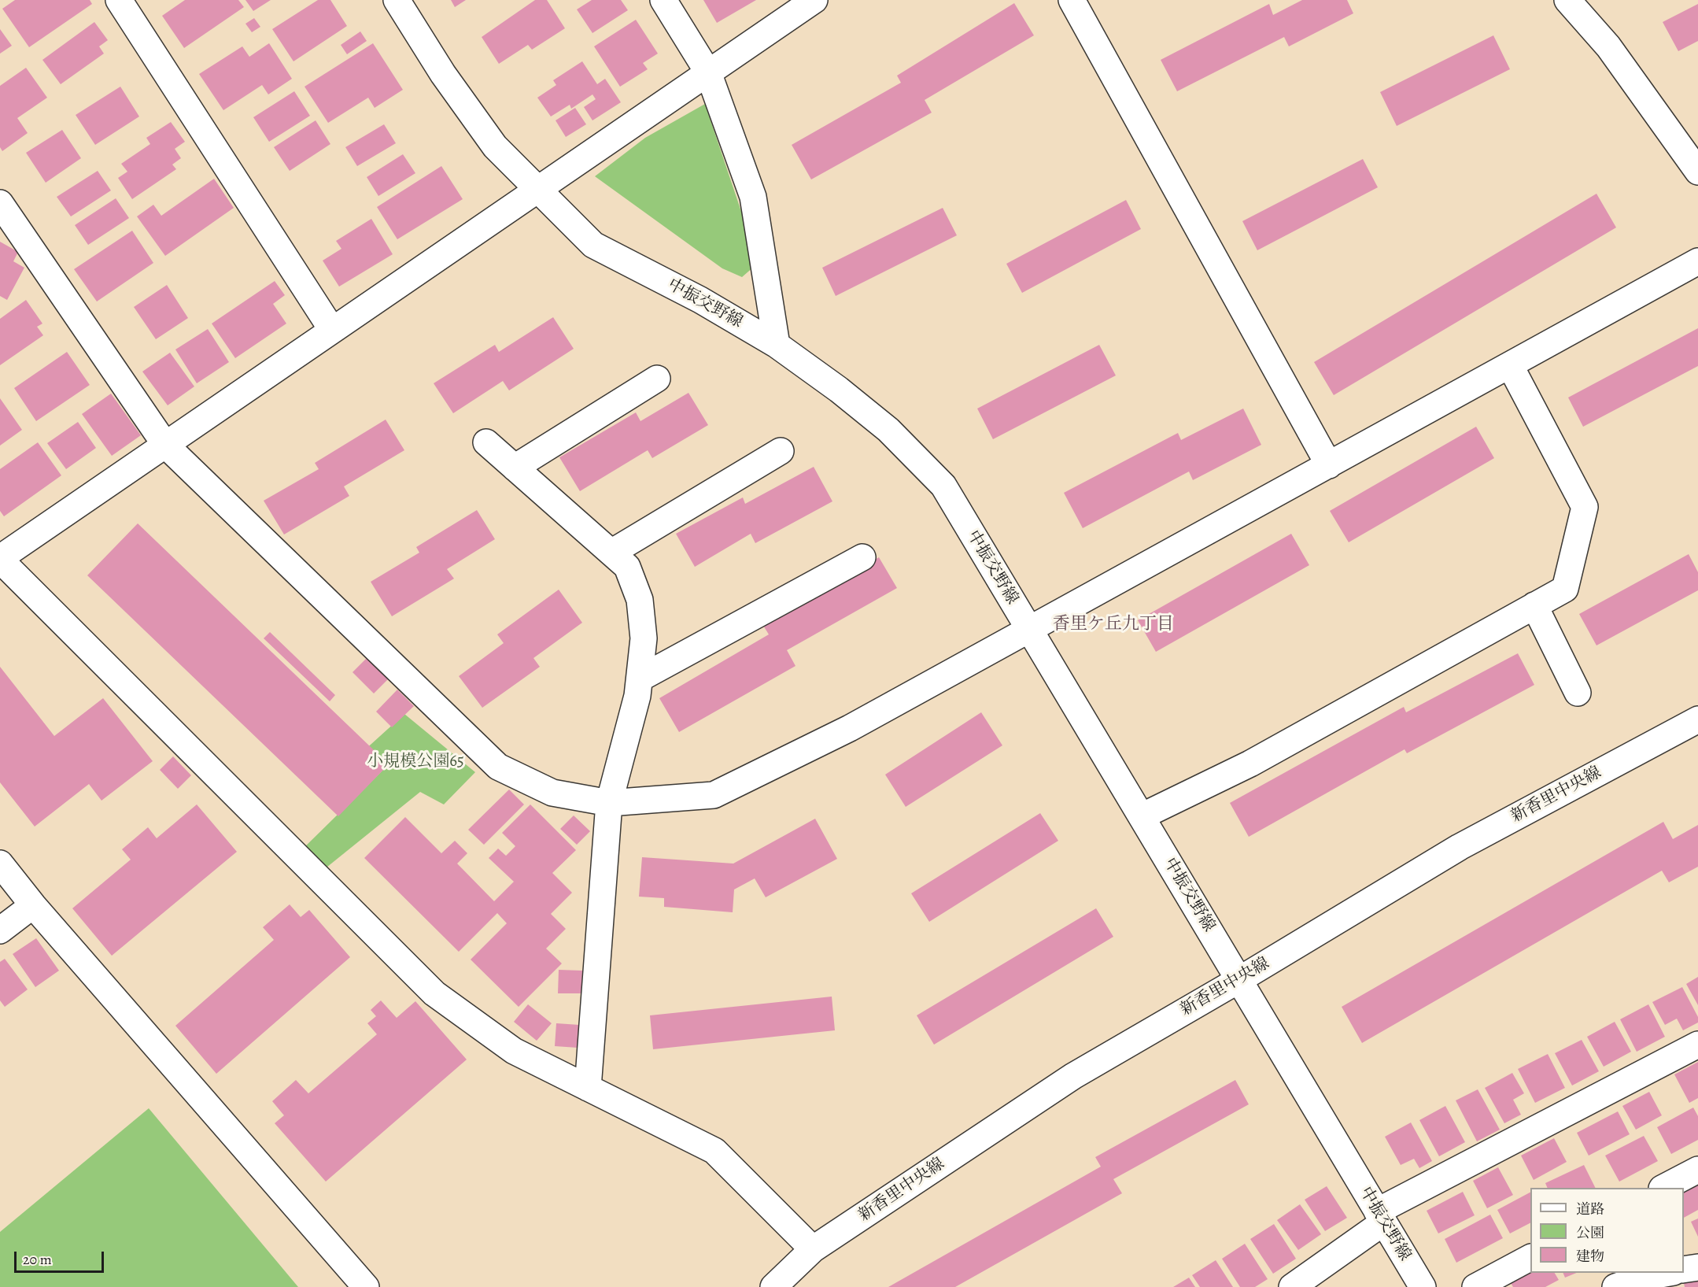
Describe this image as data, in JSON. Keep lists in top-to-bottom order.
{
  "streets": {
    "street": ["中振交野線", "新香里中央線"]
  },
  "crossings": [
    ["中振交野線", "新香里中央線"]
  ],
  "districts": ["香里ケ丘九丁目"],
  "parks": ["小規模公園65"],
  "legend": ["道路", "公園", "建物"],
  "scale_bar": "20 m"
}
